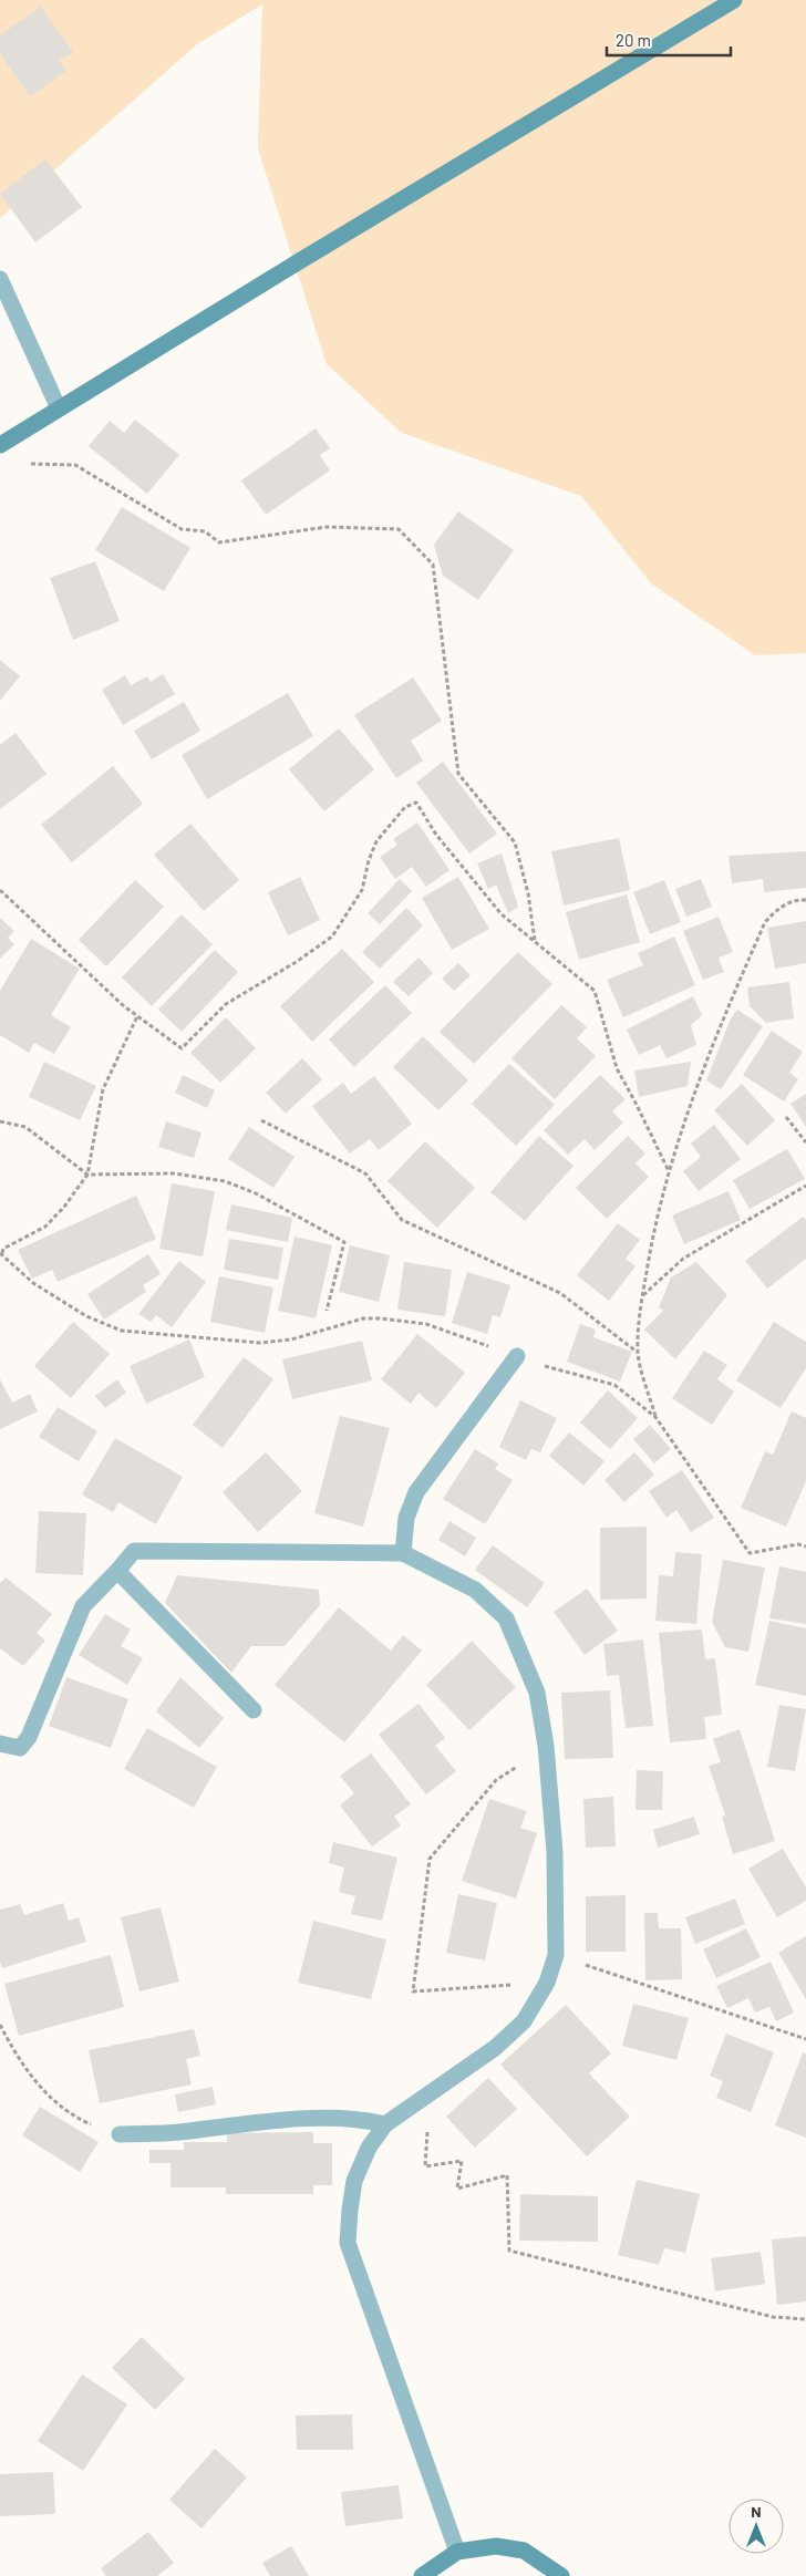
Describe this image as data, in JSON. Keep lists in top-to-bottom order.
{
  "scale_bar": "20 m",
  "north": "top"
}
